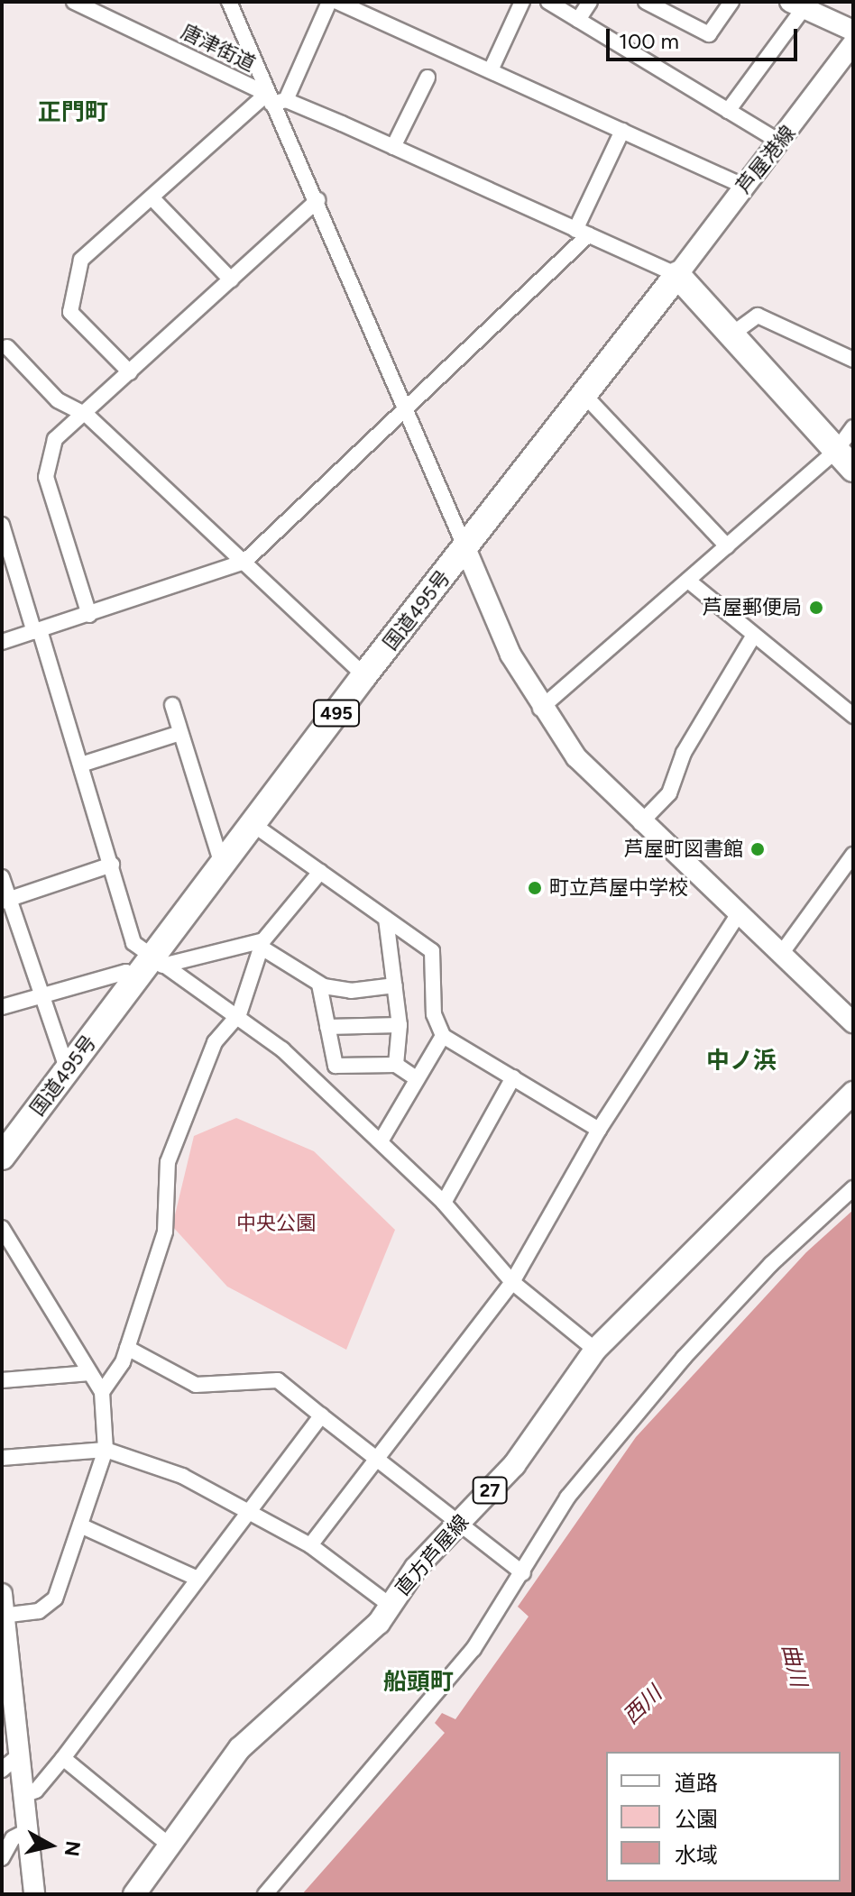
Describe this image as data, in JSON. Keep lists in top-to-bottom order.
{
  "streets": {
    "highway": ["国道495号", "495"],
    "main road": ["27", "直方芦屋線"],
    "street": ["唐津街道", "芦屋港線"]
  },
  "crossings": [
    ["唐津街道", "芦屋港線"],
    ["唐津街道", "国道495号"],
    ["芦屋港線", "国道495号"]
  ],
  "districts": ["正門町", "中ノ浜", "船頭町"],
  "water": ["曲川", "西川"],
  "parks": ["中央公園"],
  "places": ["芦屋郵便局", "芦屋町図書館", "町立芦屋中学校"],
  "legend": ["道路", "公園", "水域"],
  "scale_bar": "100 m",
  "north": "right"
}
